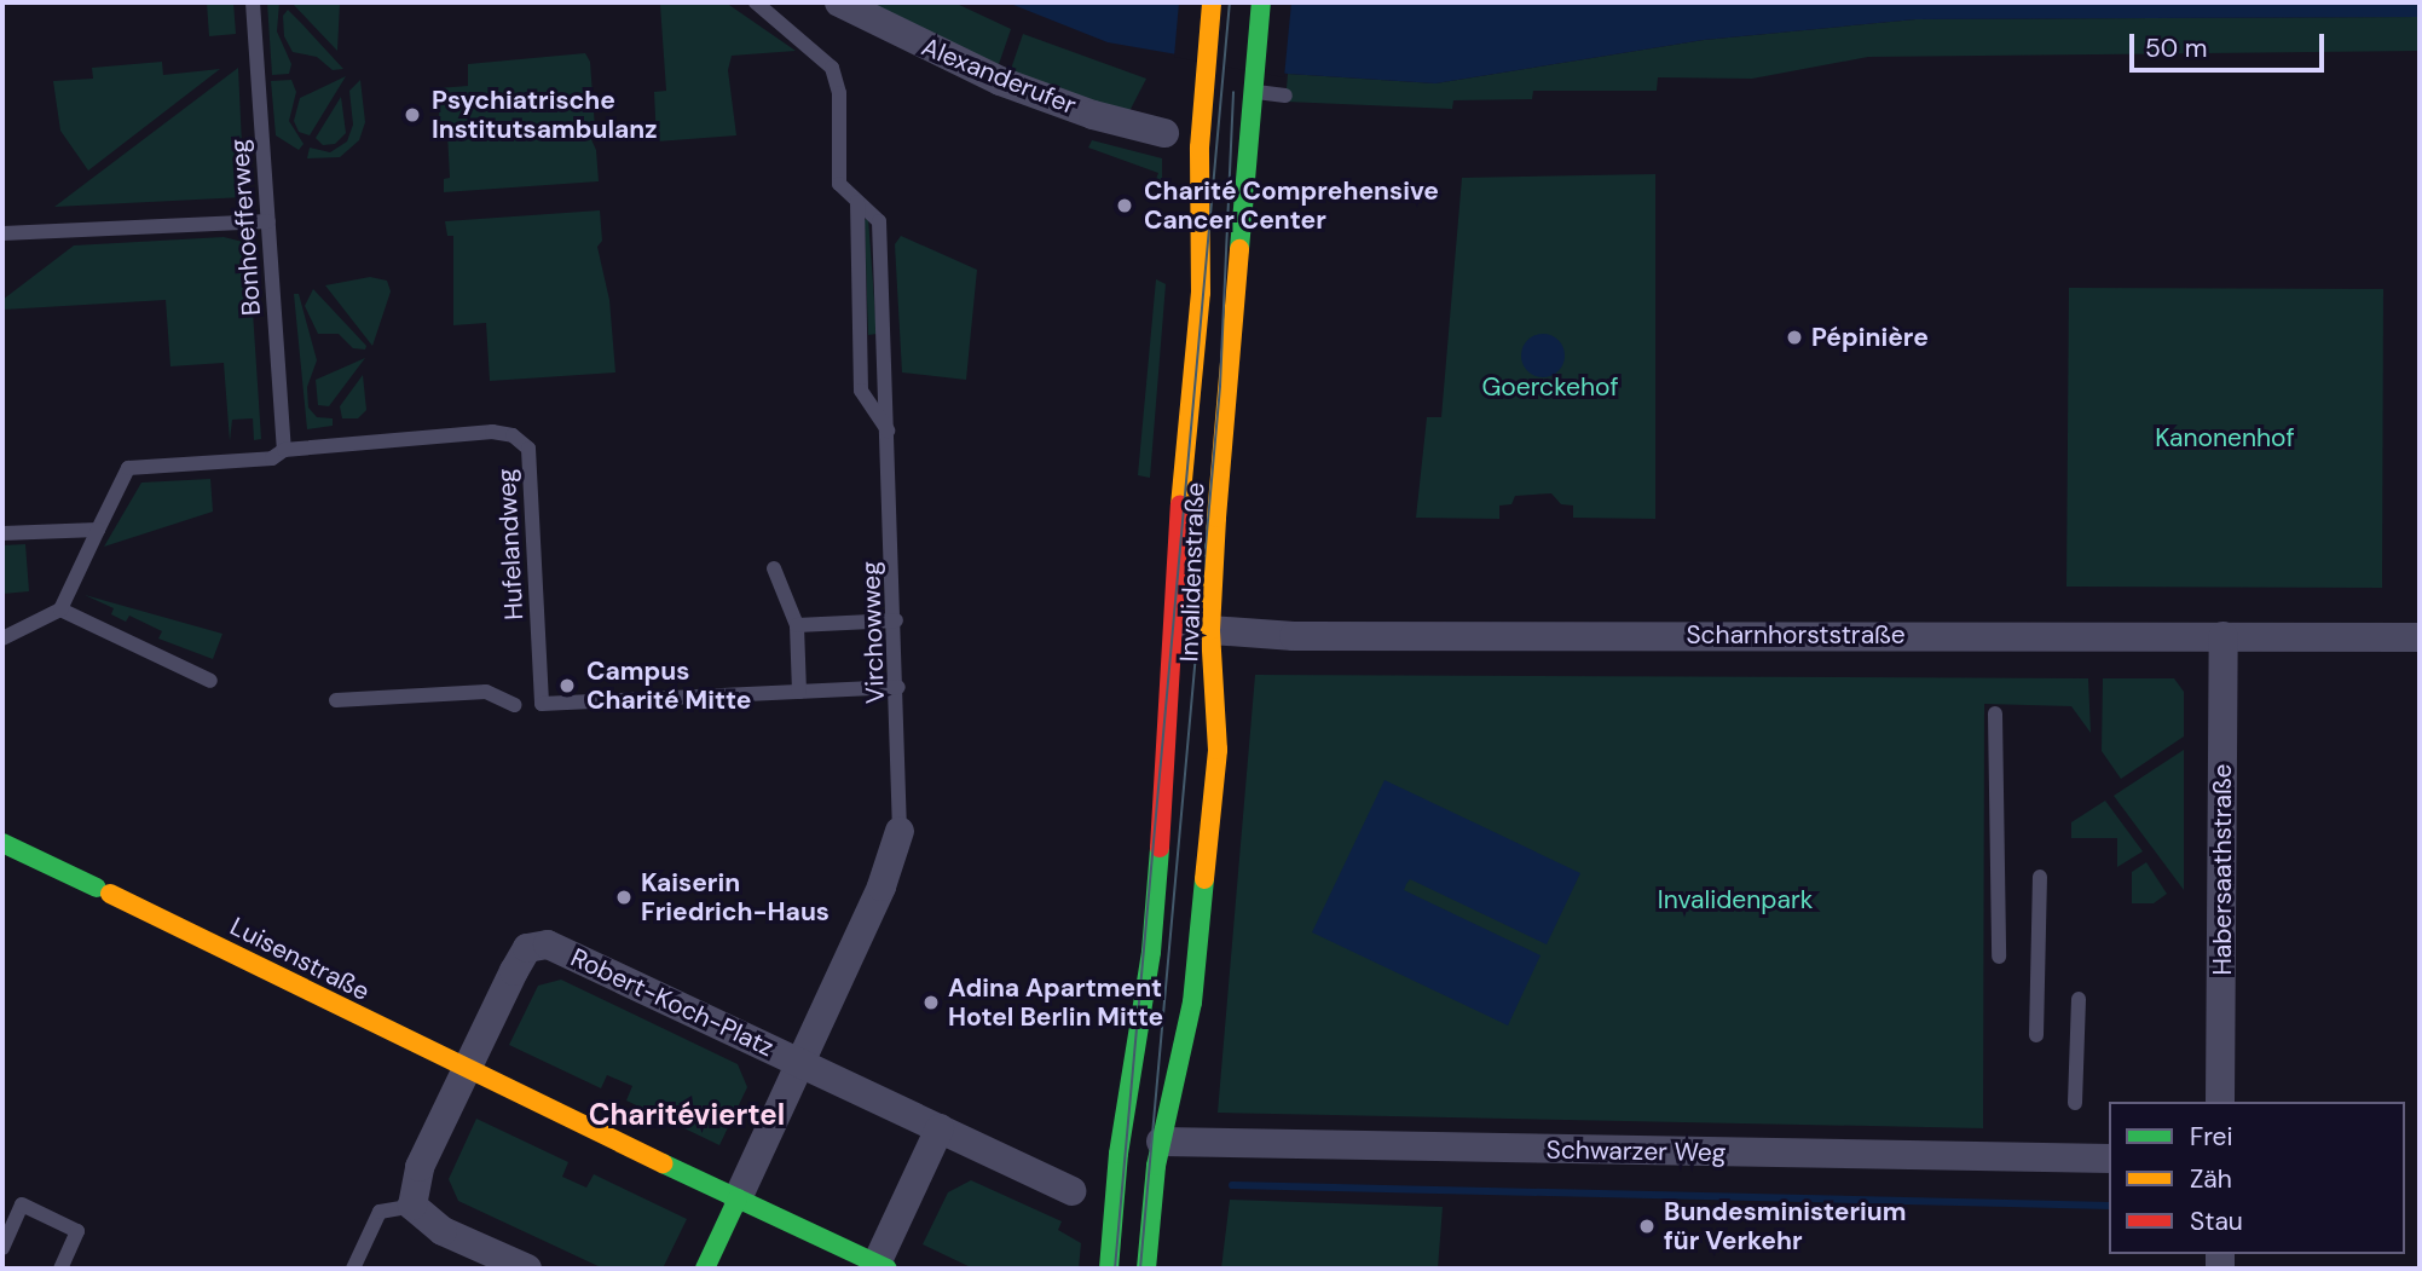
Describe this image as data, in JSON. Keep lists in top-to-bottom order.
{
  "streets": {
    "main road": ["Invalidenstraße", "Luisenstraße"],
    "street": [
      "Alexanderufer",
      "Scharnhorststraße",
      "Habersaathstraße",
      "Robert-Koch-Platz",
      "Schwarzer Weg"
    ],
    "lane": ["Bonhoefferweg", "Hufelandweg", "Virchowweg"]
  },
  "crossings": [
    ["Bonhoefferweg", "Hufelandweg"],
    ["Hufelandweg", "Virchowweg"],
    ["Invalidenstraße", "Scharnhorststraße"],
    ["Invalidenstraße", "Schwarzer Weg"],
    ["Scharnhorststraße", "Habersaathstraße"],
    ["Luisenstraße", "Robert-Koch-Platz"]
  ],
  "districts": ["Charitéviertel"],
  "parks": ["Goerckehof", "Kanonenhof", "Invalidenpark"],
  "places": [
    "Psychiatrische Institutsambulanz",
    "Charité Comprehensive Cancer Center",
    "Pépinière",
    "Campus Charité Mitte",
    "Kaiserin Friedrich-Haus",
    "Adina Apartment Hotel Berlin Mitte",
    "Bundesministerium für Verkehr"
  ],
  "legend": ["Frei", "Zäh", "Stau"],
  "scale_bar": "50 m"
}
